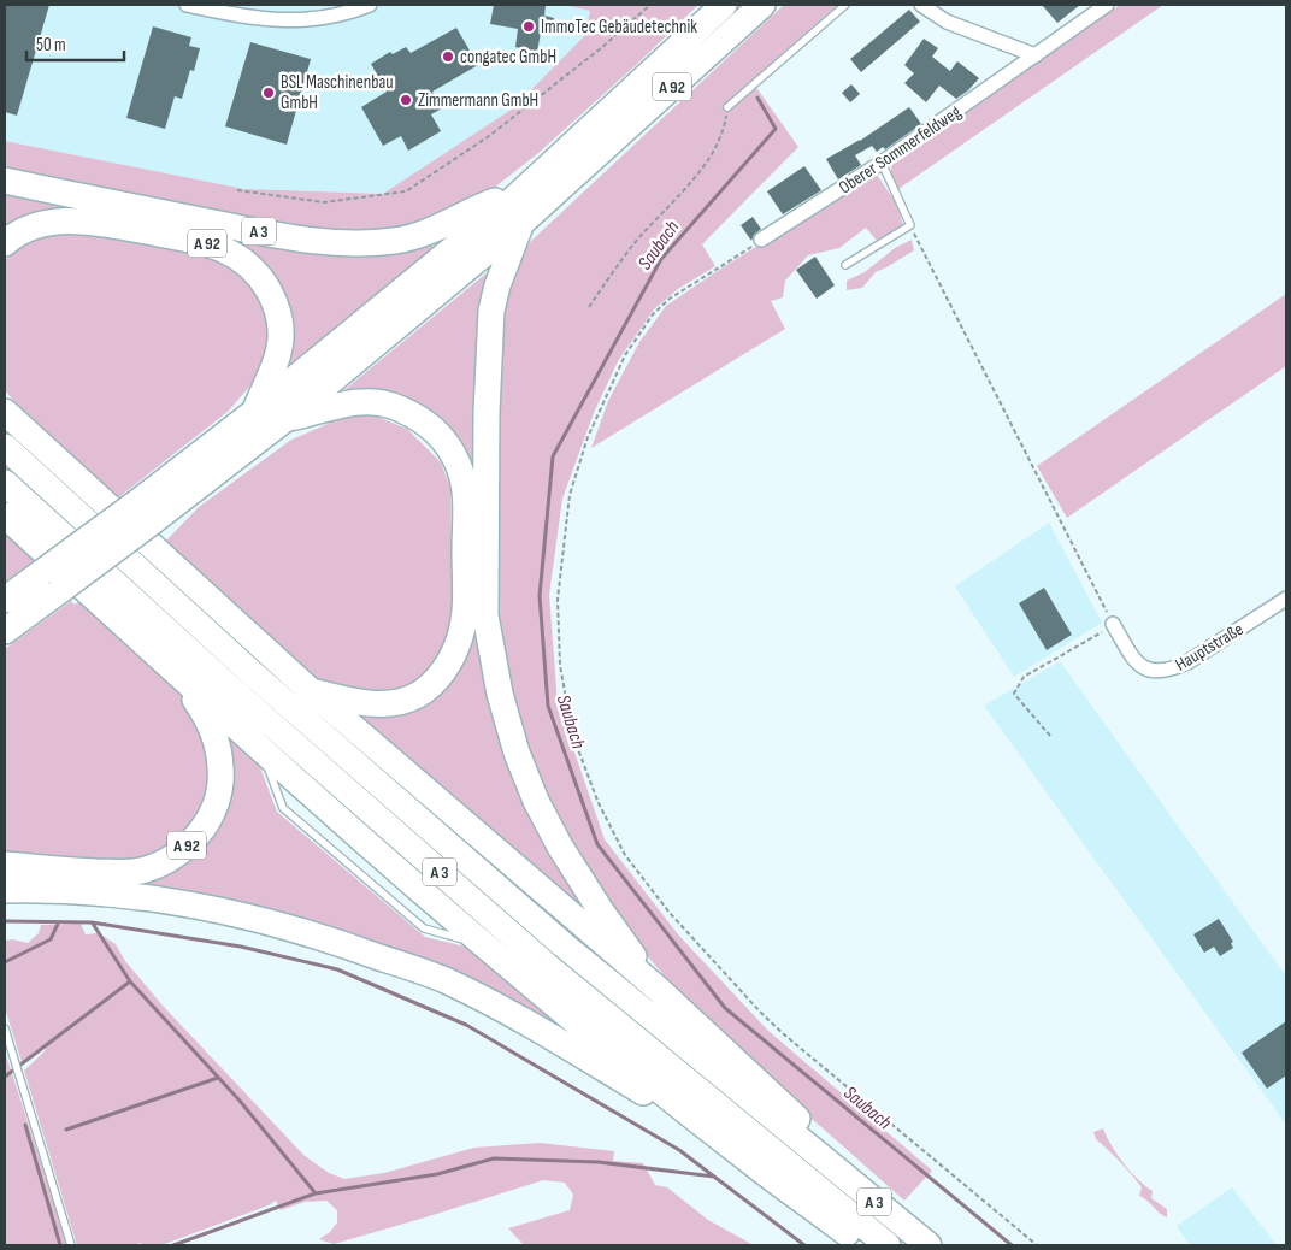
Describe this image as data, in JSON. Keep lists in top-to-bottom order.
{
  "streets": {
    "highway": ["A 92", "A 3"],
    "street": ["Oberer Sommerfeldweg", "Hauptstraße"]
  },
  "crossings": [
    ["A 92", "A 3"]
  ],
  "water": ["Saubach"],
  "places": [
    "ImmoTec Gebäudetechnik",
    "congatec GmbH",
    "BSL Maschinenbau GmbH",
    "Zimmermann GmbH"
  ],
  "scale_bar": "50 m"
}
